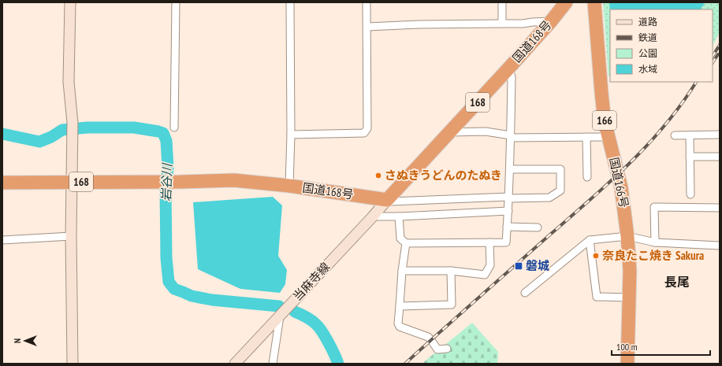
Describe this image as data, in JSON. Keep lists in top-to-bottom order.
{
  "streets": {
    "highway": [
      "国道168号",
      "168",
      "166",
      "国道166号"
    ],
    "street": ["当麻寺線"]
  },
  "crossings": [
    ["国道168号", "当麻寺線"]
  ],
  "districts": ["長尾"],
  "water": ["岩谷川"],
  "places": {
    "other": ["さぬきうどんのたぬき", "奈良たこ焼き Sakura"],
    "transit": ["磐城"]
  },
  "legend": [
    "道路",
    "鉄道",
    "公園",
    "水域"
  ],
  "scale_bar": "100 m",
  "north": "left"
}
